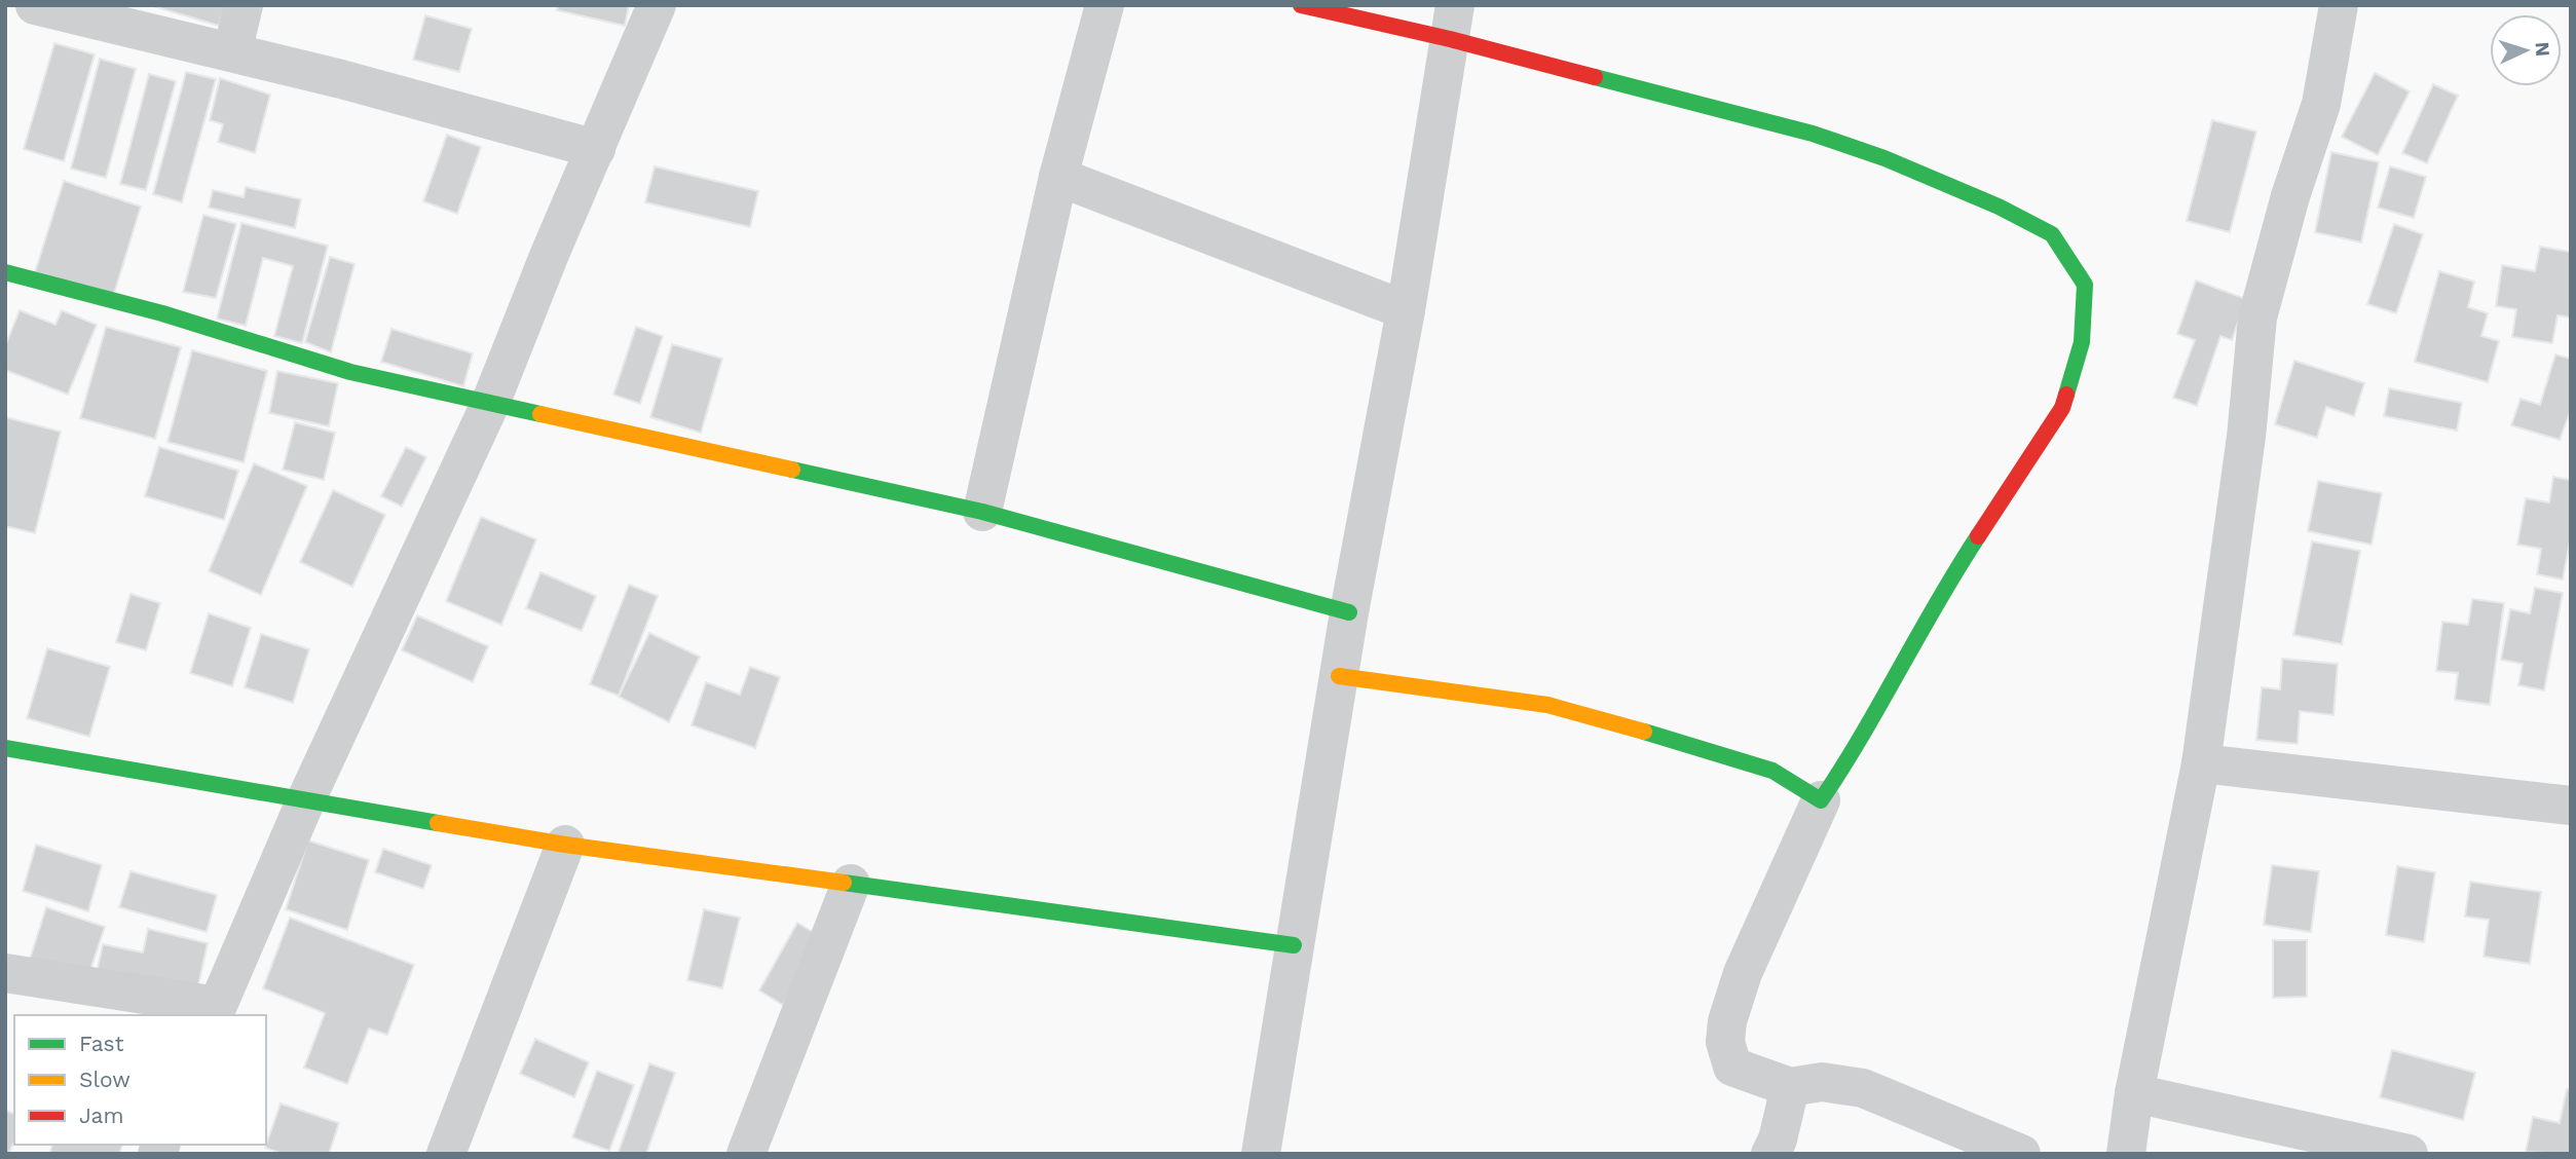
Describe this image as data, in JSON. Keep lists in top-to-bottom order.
{
  "legend": ["Fast", "Slow", "Jam"],
  "north": "right"
}
